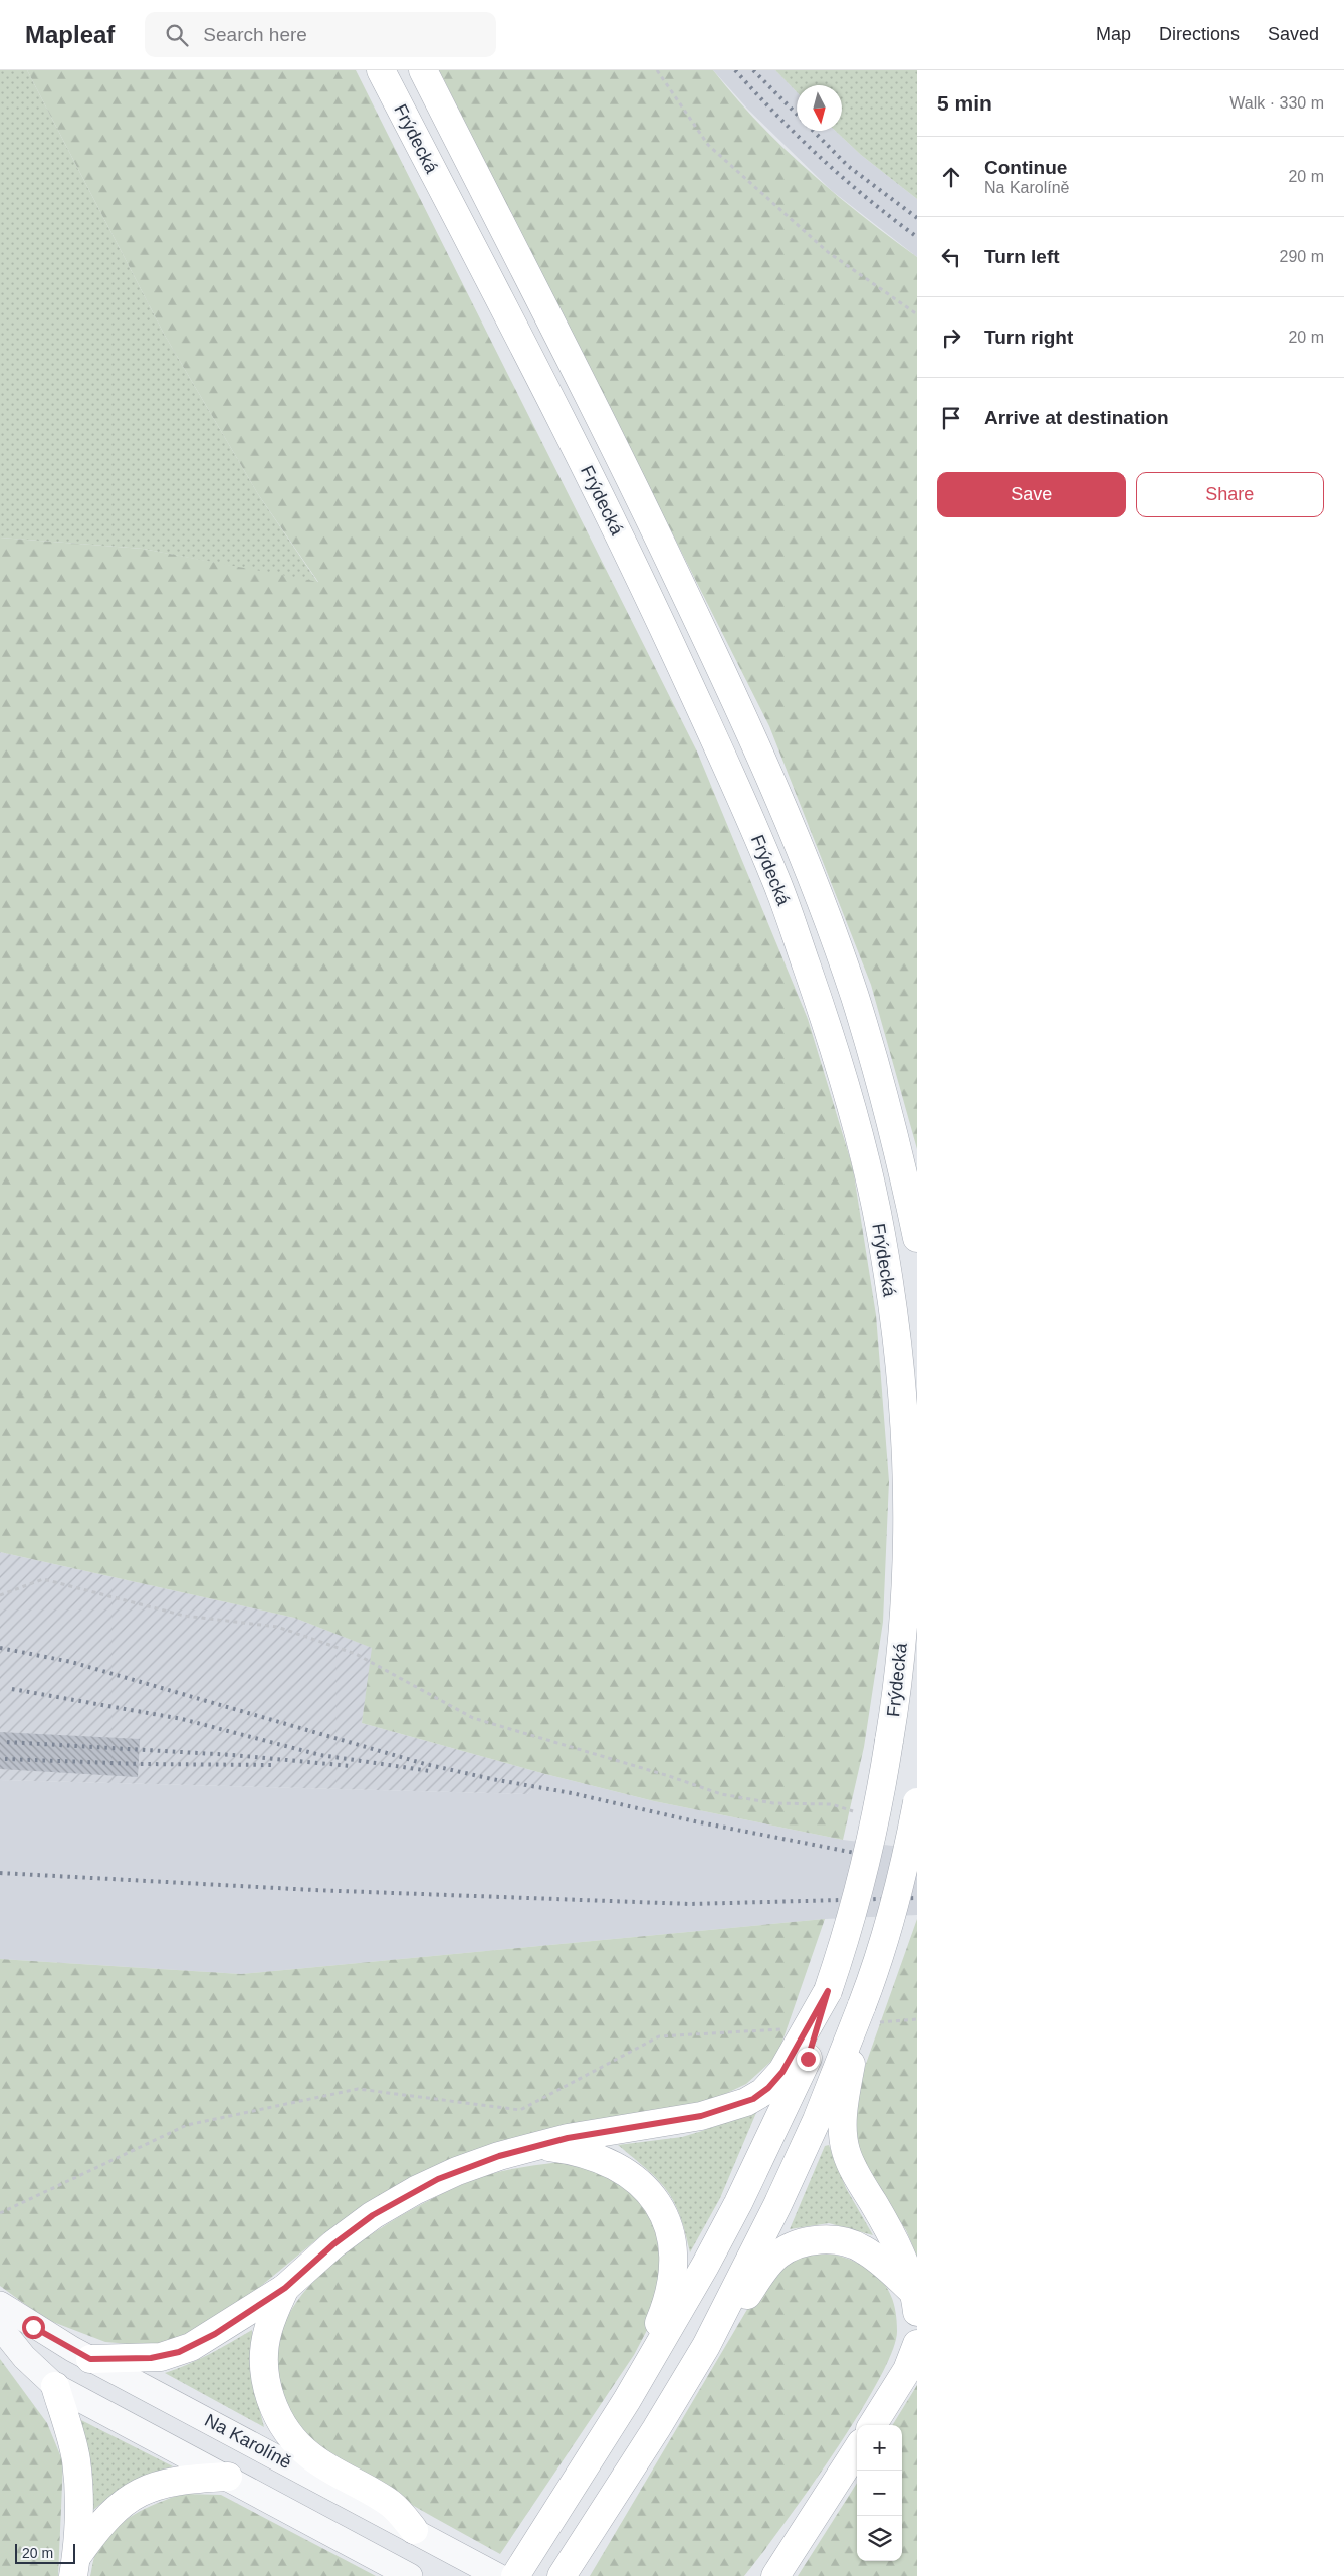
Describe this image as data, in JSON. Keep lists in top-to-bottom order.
{
  "streets": {
    "main road": ["Frýdecká"],
    "street": ["Na Karolíně"]
  },
  "scale_bar": "20 m",
  "north": "bottom",
  "page": {
    "header": "Mapleaf",
    "search": "Search here",
    "nav": ["Map", "Directions", "Saved"],
    "heading": ["5 min", "Walk · 330 m"],
    "list": [
      ["Continue", "Na Karolíně", "20 m"],
      ["Turn left", "290 m"],
      ["Turn right", "20 m"],
      "Arrive at destination"
    ],
    "buttons": ["Save", "Share"],
    "map_buttons": ["+", "−"],
    "scale": "20 m"
  }
}
